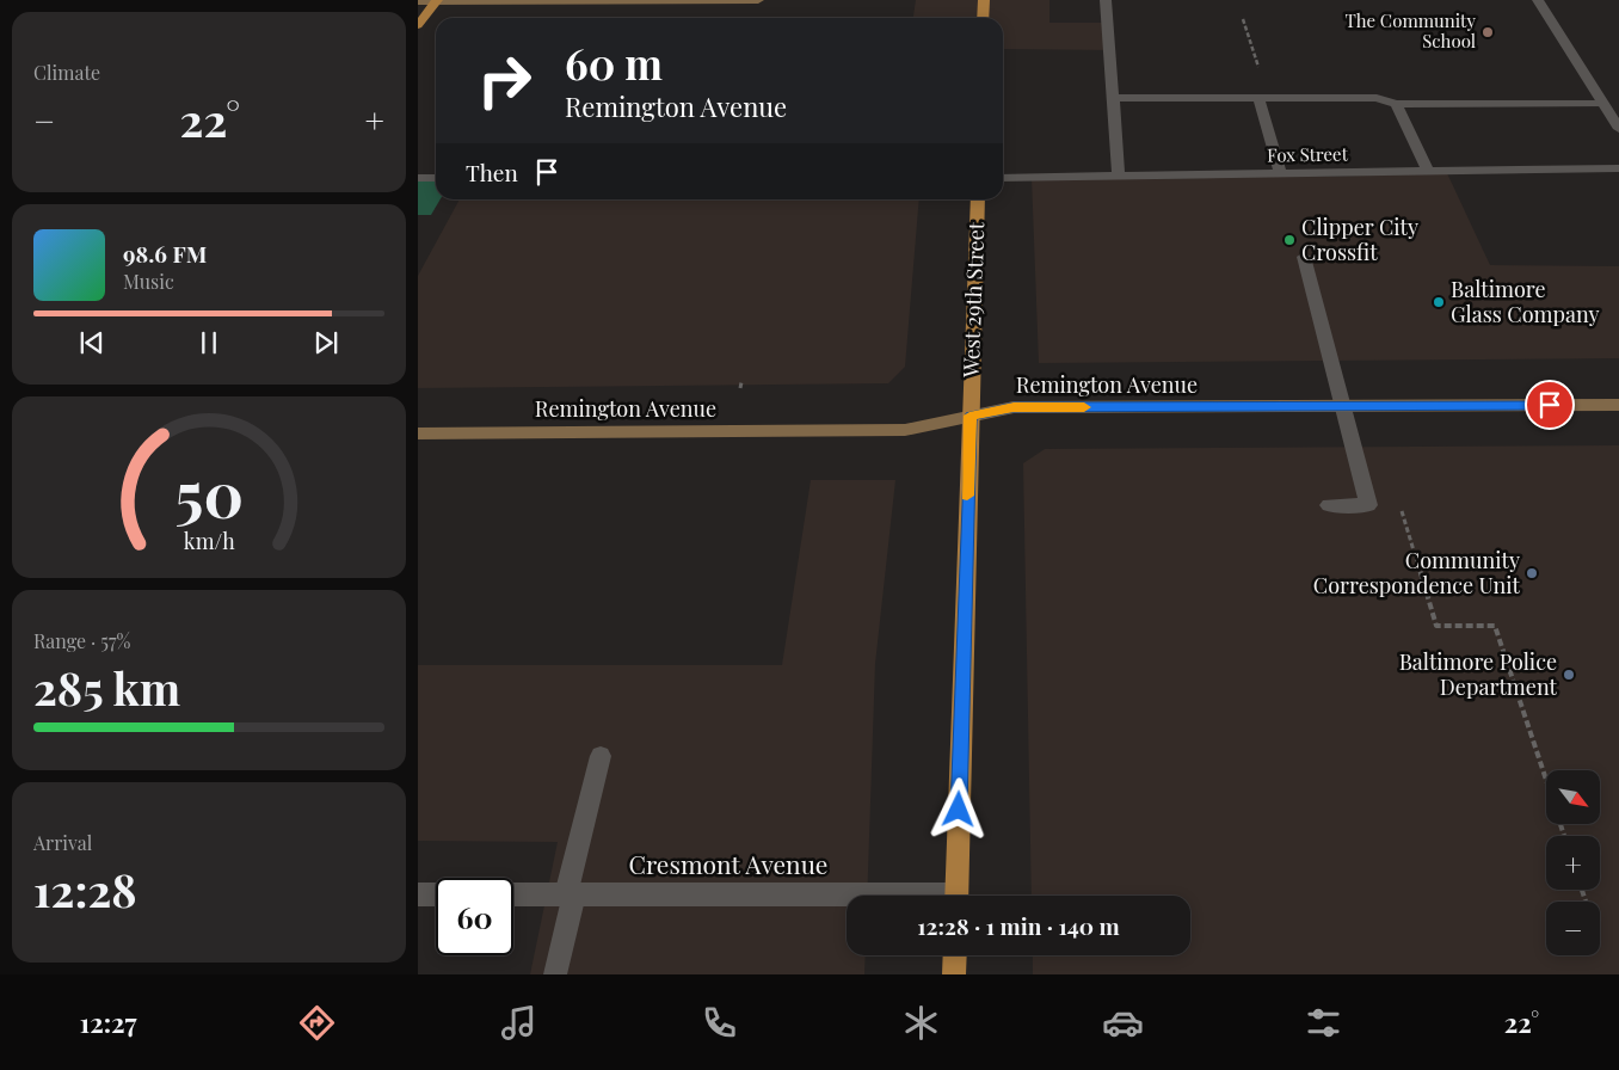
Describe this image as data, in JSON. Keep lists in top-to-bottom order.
{
  "streets": {
    "main road": ["West 29th Street"],
    "street": ["Fox Street", "Remington Avenue", "Cresmont Avenue"]
  },
  "crossings": [
    ["West 29th Street", "Remington Avenue"]
  ],
  "places": [
    "The Community School",
    "Clipper City Crossfit",
    "Baltimore Glass Company",
    "Community Correspondence Unit",
    "Baltimore Police Department"
  ],
  "north": "bottom right",
  "page": {
    "tile": [
      "Climate",
      ["Range · 57%", "285 km"],
      ["Arrival", "12:28"]
    ],
    "turn": ["60 m", "Remington Avenue"],
    "heat": ["−", "22°", "+"],
    "then": "Then",
    "song": ["98.6 FM", "Music"],
    "map_buttons": ["+", "−"],
    "limit": "60",
    "trip": "12:28 · 1 min · 140 m",
    "tabs": ["12:27", "22°"],
    "gauge": ["50", "km/h"]
  }
}
